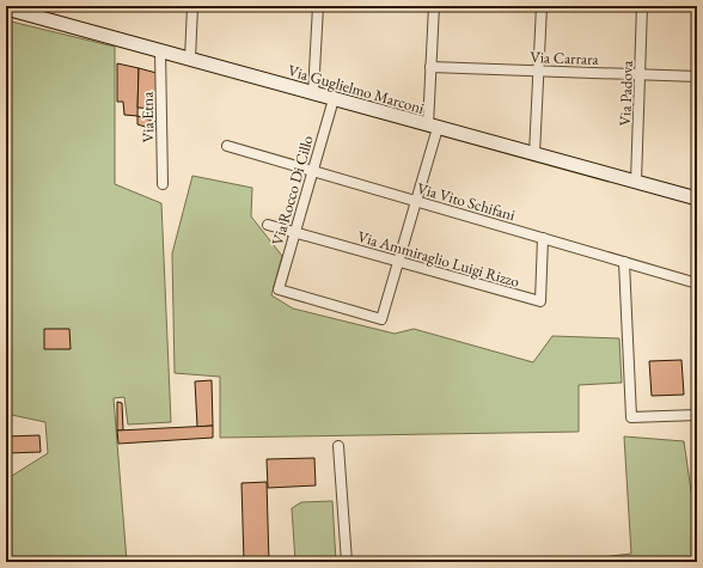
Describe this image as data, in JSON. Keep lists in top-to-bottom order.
{
  "streets": {
    "main road": ["Via Guglielmo Marconi"],
    "street": [
      "Via Carrara",
      "Via Padova",
      "Via Etna",
      "Via Rocco Di Cillo",
      "Via Vito Schifani",
      "Via Ammiraglio Luigi Rizzo"
    ]
  },
  "crossings": [
    ["Via Carrara", "Via Padova"],
    ["Via Guglielmo Marconi", "Via Padova"],
    ["Via Guglielmo Marconi", "Via Etna"],
    ["Via Guglielmo Marconi", "Via Rocco Di Cillo"],
    ["Via Rocco Di Cillo", "Via Vito Schifani"],
    ["Via Rocco Di Cillo", "Via Ammiraglio Luigi Rizzo"],
    ["Via Vito Schifani", "Via Ammiraglio Luigi Rizzo"]
  ]
}
